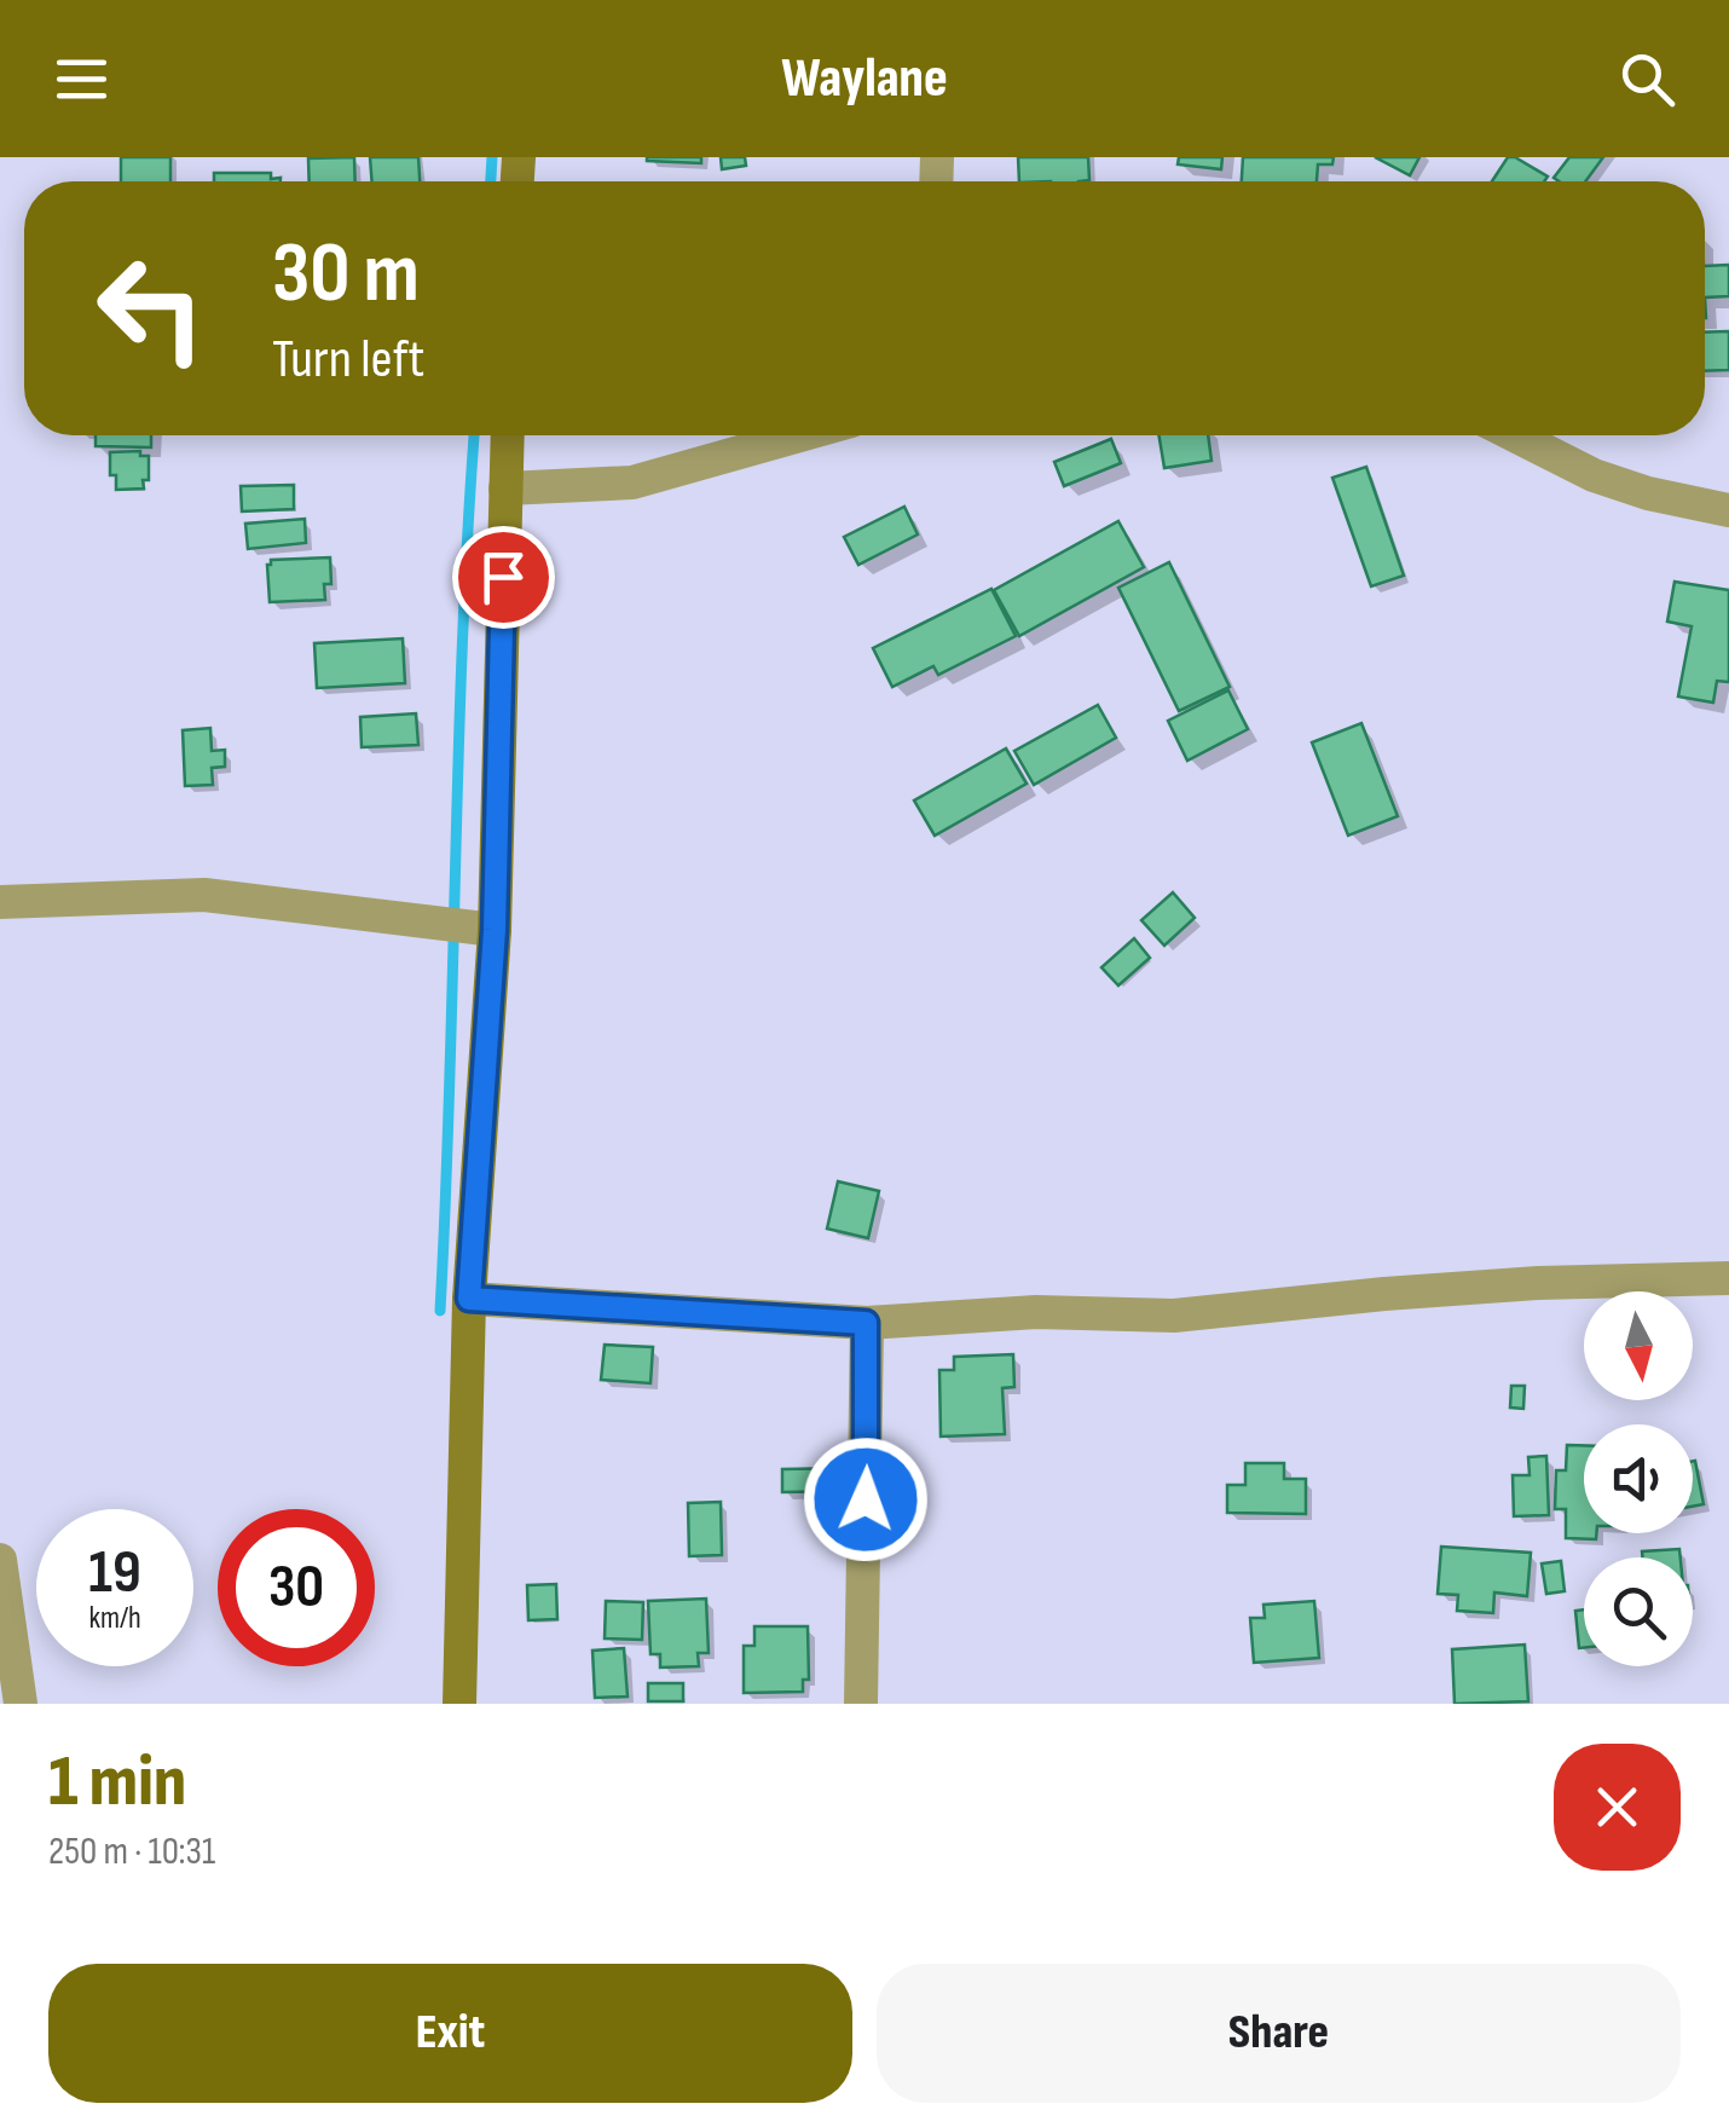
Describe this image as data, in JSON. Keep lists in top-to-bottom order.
{
  "north": "bottom",
  "page": {
    "header": "Waylane",
    "turn": ["30 m", "Turn left"],
    "speed": "19 km/h",
    "limit": "30",
    "heading": ["1 min", "250 m · 10:31"],
    "buttons": ["Exit", "Share"]
  }
}
